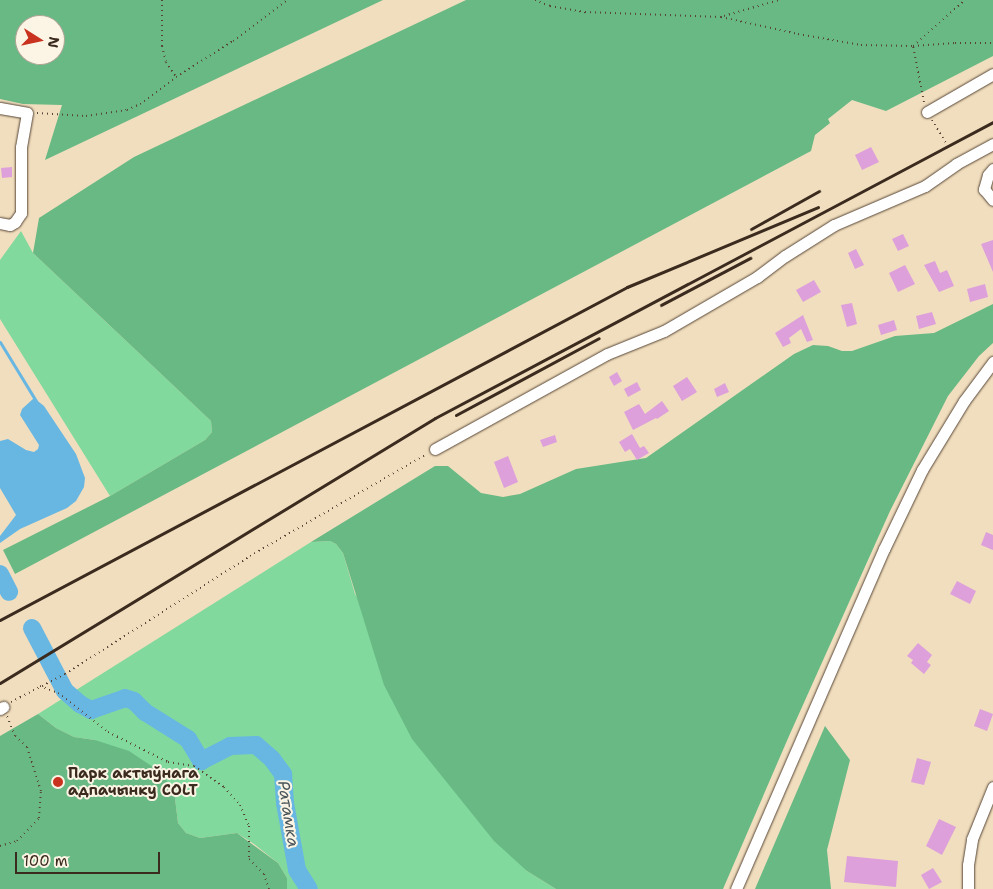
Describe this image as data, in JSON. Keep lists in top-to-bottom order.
{
  "water": ["Ратамка"],
  "places": ["Парк актыўнага адпачынку COLT"],
  "scale_bar": "100 m",
  "north": "right"
}
